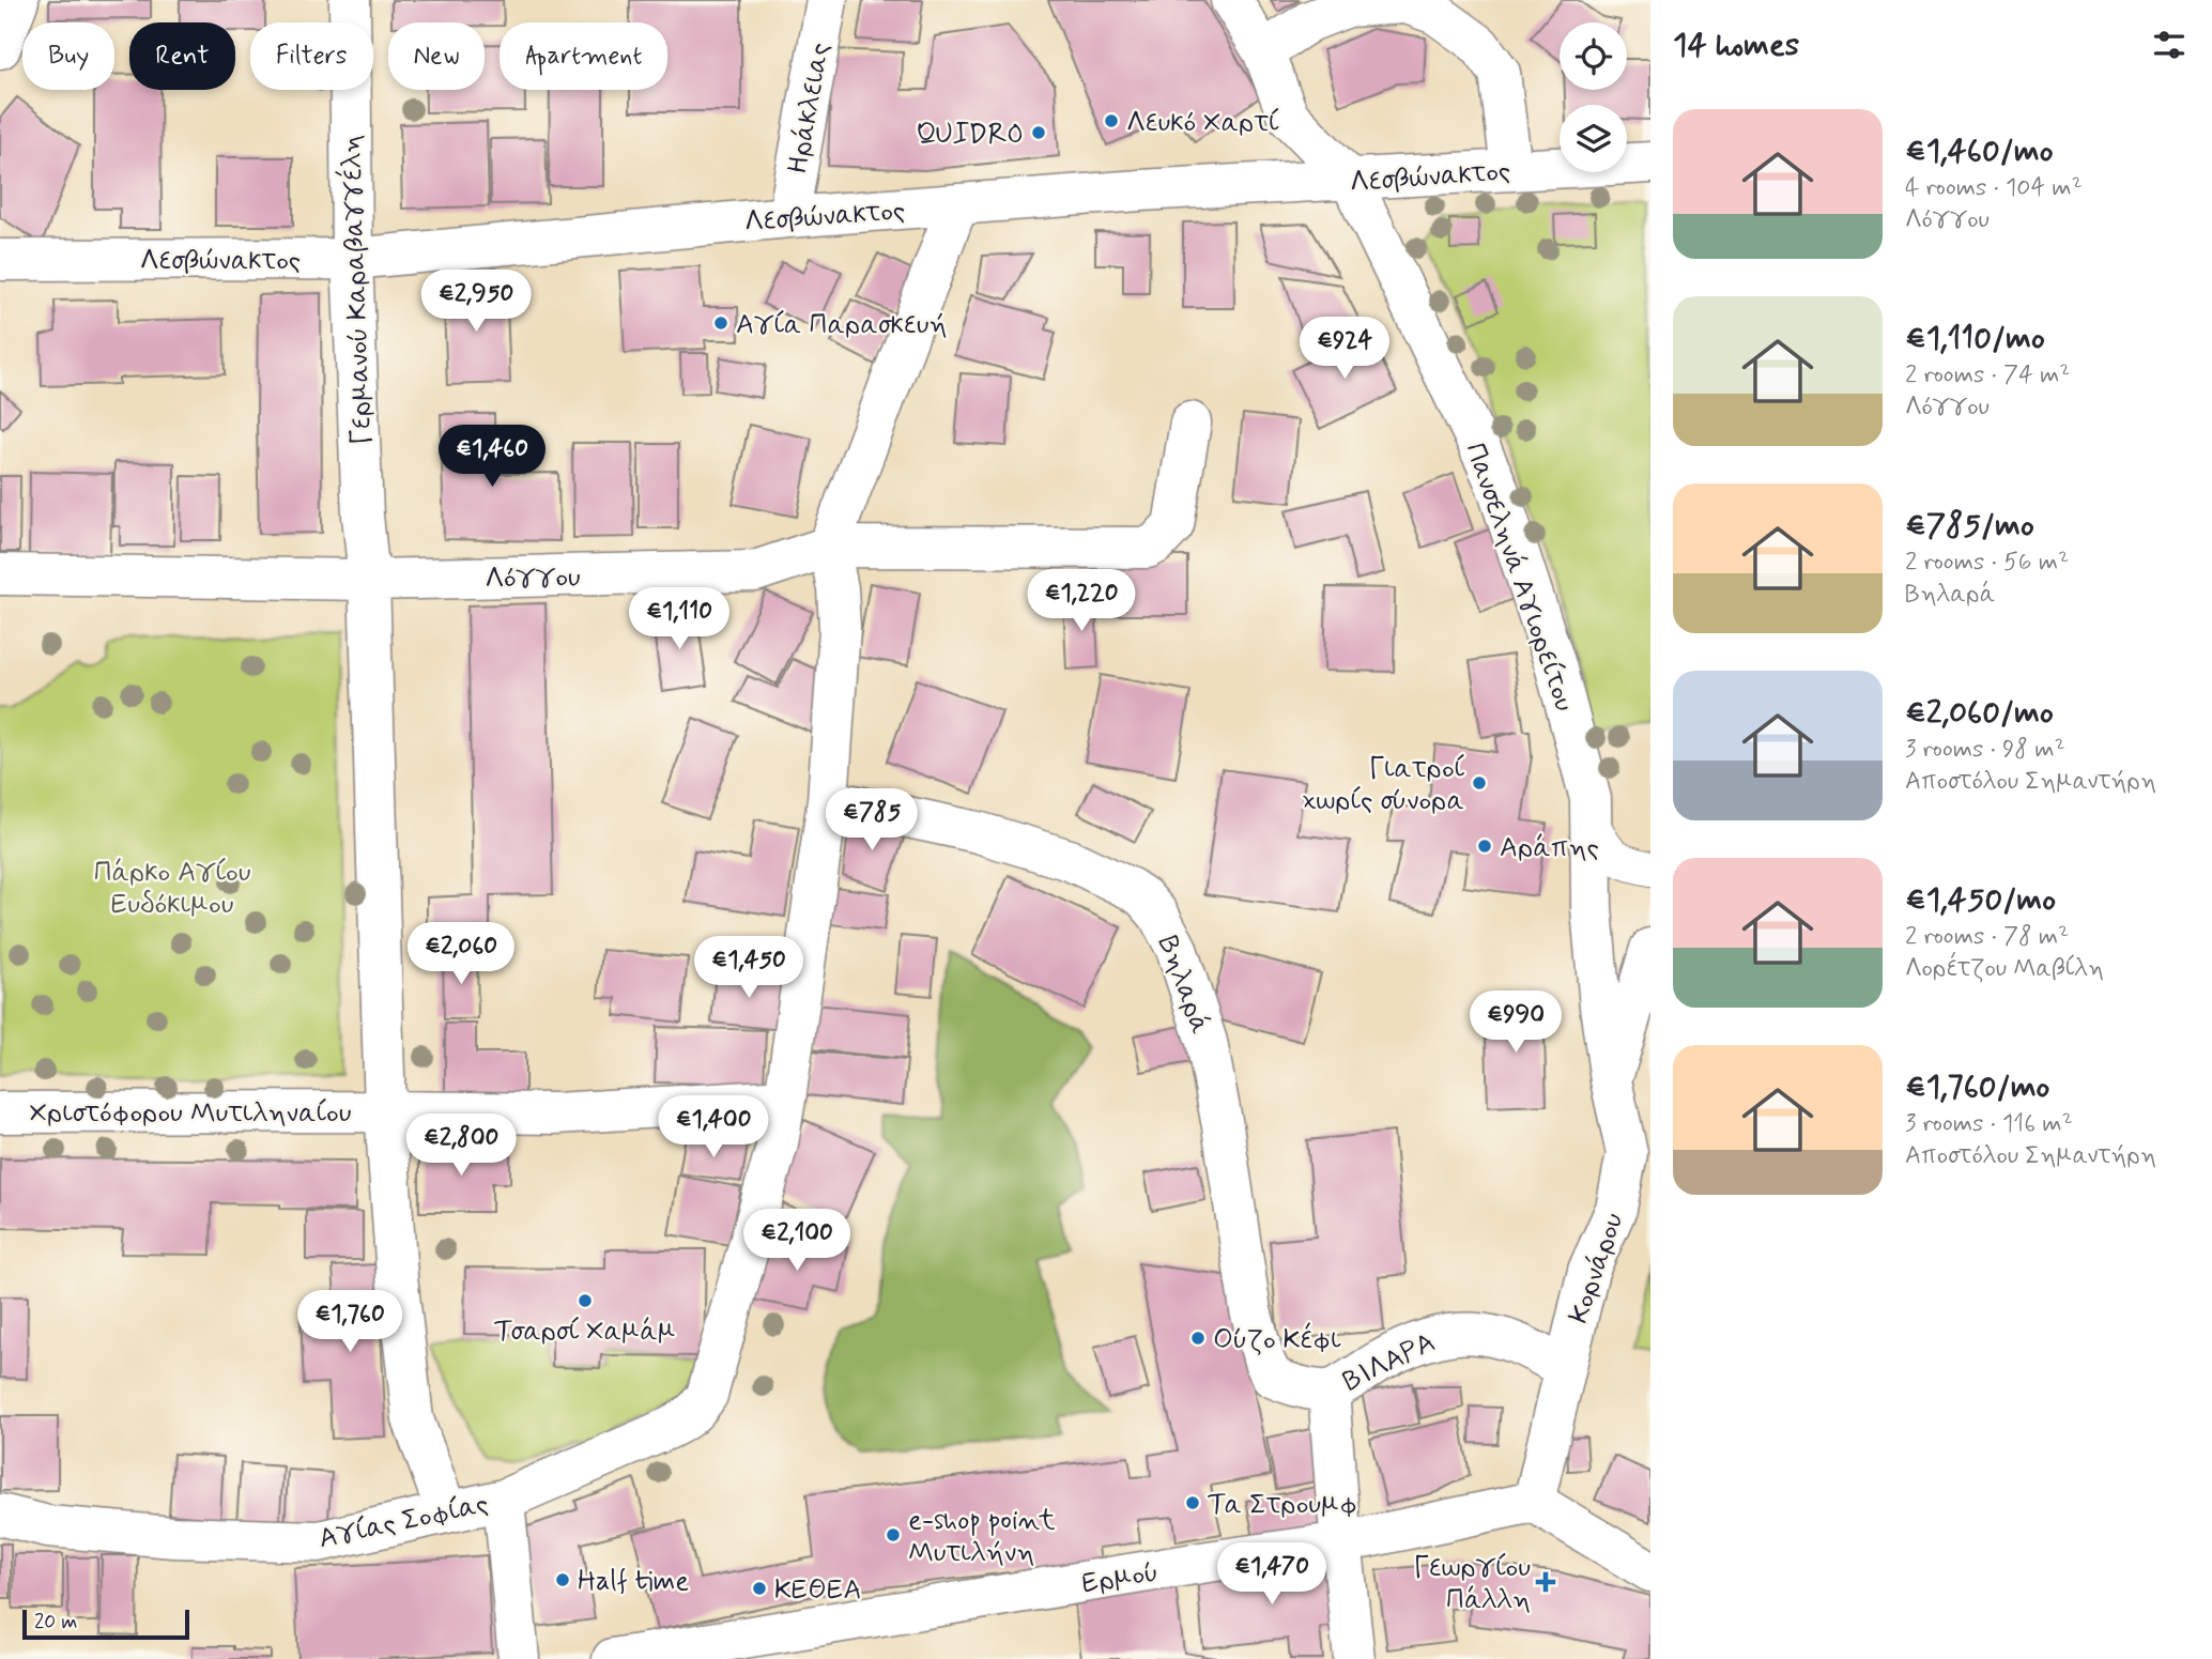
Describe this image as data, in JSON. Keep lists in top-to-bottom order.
{
  "streets": {
    "street": [
      "Ηράκλειας",
      "Λεσβώνακτος",
      "Γερμανού Καραβαγγέλη",
      "Λόγγου",
      "Πανσεληνά Αγιορείτου",
      "Βηλαρά",
      "Χριστόφορου Μυτιληναίου",
      "Κορνάρου",
      "ΒΙΛΑΡΑ",
      "Αγίας Σοφίας",
      "Ερμού"
    ]
  },
  "crossings": [
    ["Ηράκλειας", "Λεσβώνακτος"],
    ["Λεσβώνακτος", "Γερμανού Καραβαγγέλη"],
    ["Λεσβώνακτος", "Πανσεληνά Αγιορείτου"],
    ["Γερμανού Καραβαγγέλη", "Λόγγου"],
    ["Γερμανού Καραβαγγέλη", "Χριστόφορου Μυτιληναίου"],
    ["Γερμανού Καραβαγγέλη", "Αγίας Σοφίας"],
    ["Πανσεληνά Αγιορείτου", "Κορνάρου"],
    ["Βηλαρά", "ΒΙΛΑΡΑ"],
    ["Χριστόφορου Μυτιληναίου", "Αγίας Σοφίας"],
    ["Κορνάρου", "ΒΙΛΑΡΑ"],
    ["Κορνάρου", "Ερμού"]
  ],
  "parks": ["Πάρκο Αγίου Ευδόκιμου"],
  "places": {
    "other": [
      "Λευκό Χαρτί",
      "QUIDRO",
      "Αγία Παρασκευή",
      "Γιατροί χωρίς σύνορα",
      "Αράπης",
      "Τσαρσί Χαμάμ",
      "Ούζο Κέφι",
      "Τα Στρουμφ",
      "e-shop point Μυτιλήνη",
      "Half time",
      "ΚΕΘΕΑ"
    ],
    "health": ["Γεωργίου Πάλλη"]
  },
  "scale_bar": "20 m",
  "page": {
    "heading": "14 homes",
    "chip": [
      "Buy",
      "Rent",
      "Filters",
      "New",
      "Apartment"
    ],
    "list": [
      {
        "name": "€1,460/mo",
        "note": "4 rooms · 104 m² · Λόγγου"
      },
      {
        "name": "€1,110/mo",
        "note": "2 rooms · 74 m² · Λόγγου"
      },
      {
        "name": "€785/mo",
        "note": "2 rooms · 56 m² · Βηλαρά"
      },
      {
        "name": "€2,060/mo",
        "note": "3 rooms · 98 m² · Αποστόλου Σημαντήρη"
      },
      {
        "name": "€1,450/mo",
        "note": "2 rooms · 78 m² · Λορέτζου Μαβίλη"
      },
      {
        "name": "€1,760/mo",
        "note": "3 rooms · 116 m² · Αποστόλου Σημαντήρη"
      }
    ],
    "price": [
      "€2,950",
      "€924",
      "€1,460",
      "€1,220",
      "€1,110",
      "€785",
      "€2,060",
      "€1,450",
      "€990",
      "€1,400",
      "€2,800",
      "€2,100",
      "€1,760",
      "€1,470"
    ],
    "scale": "20 m"
  }
}
